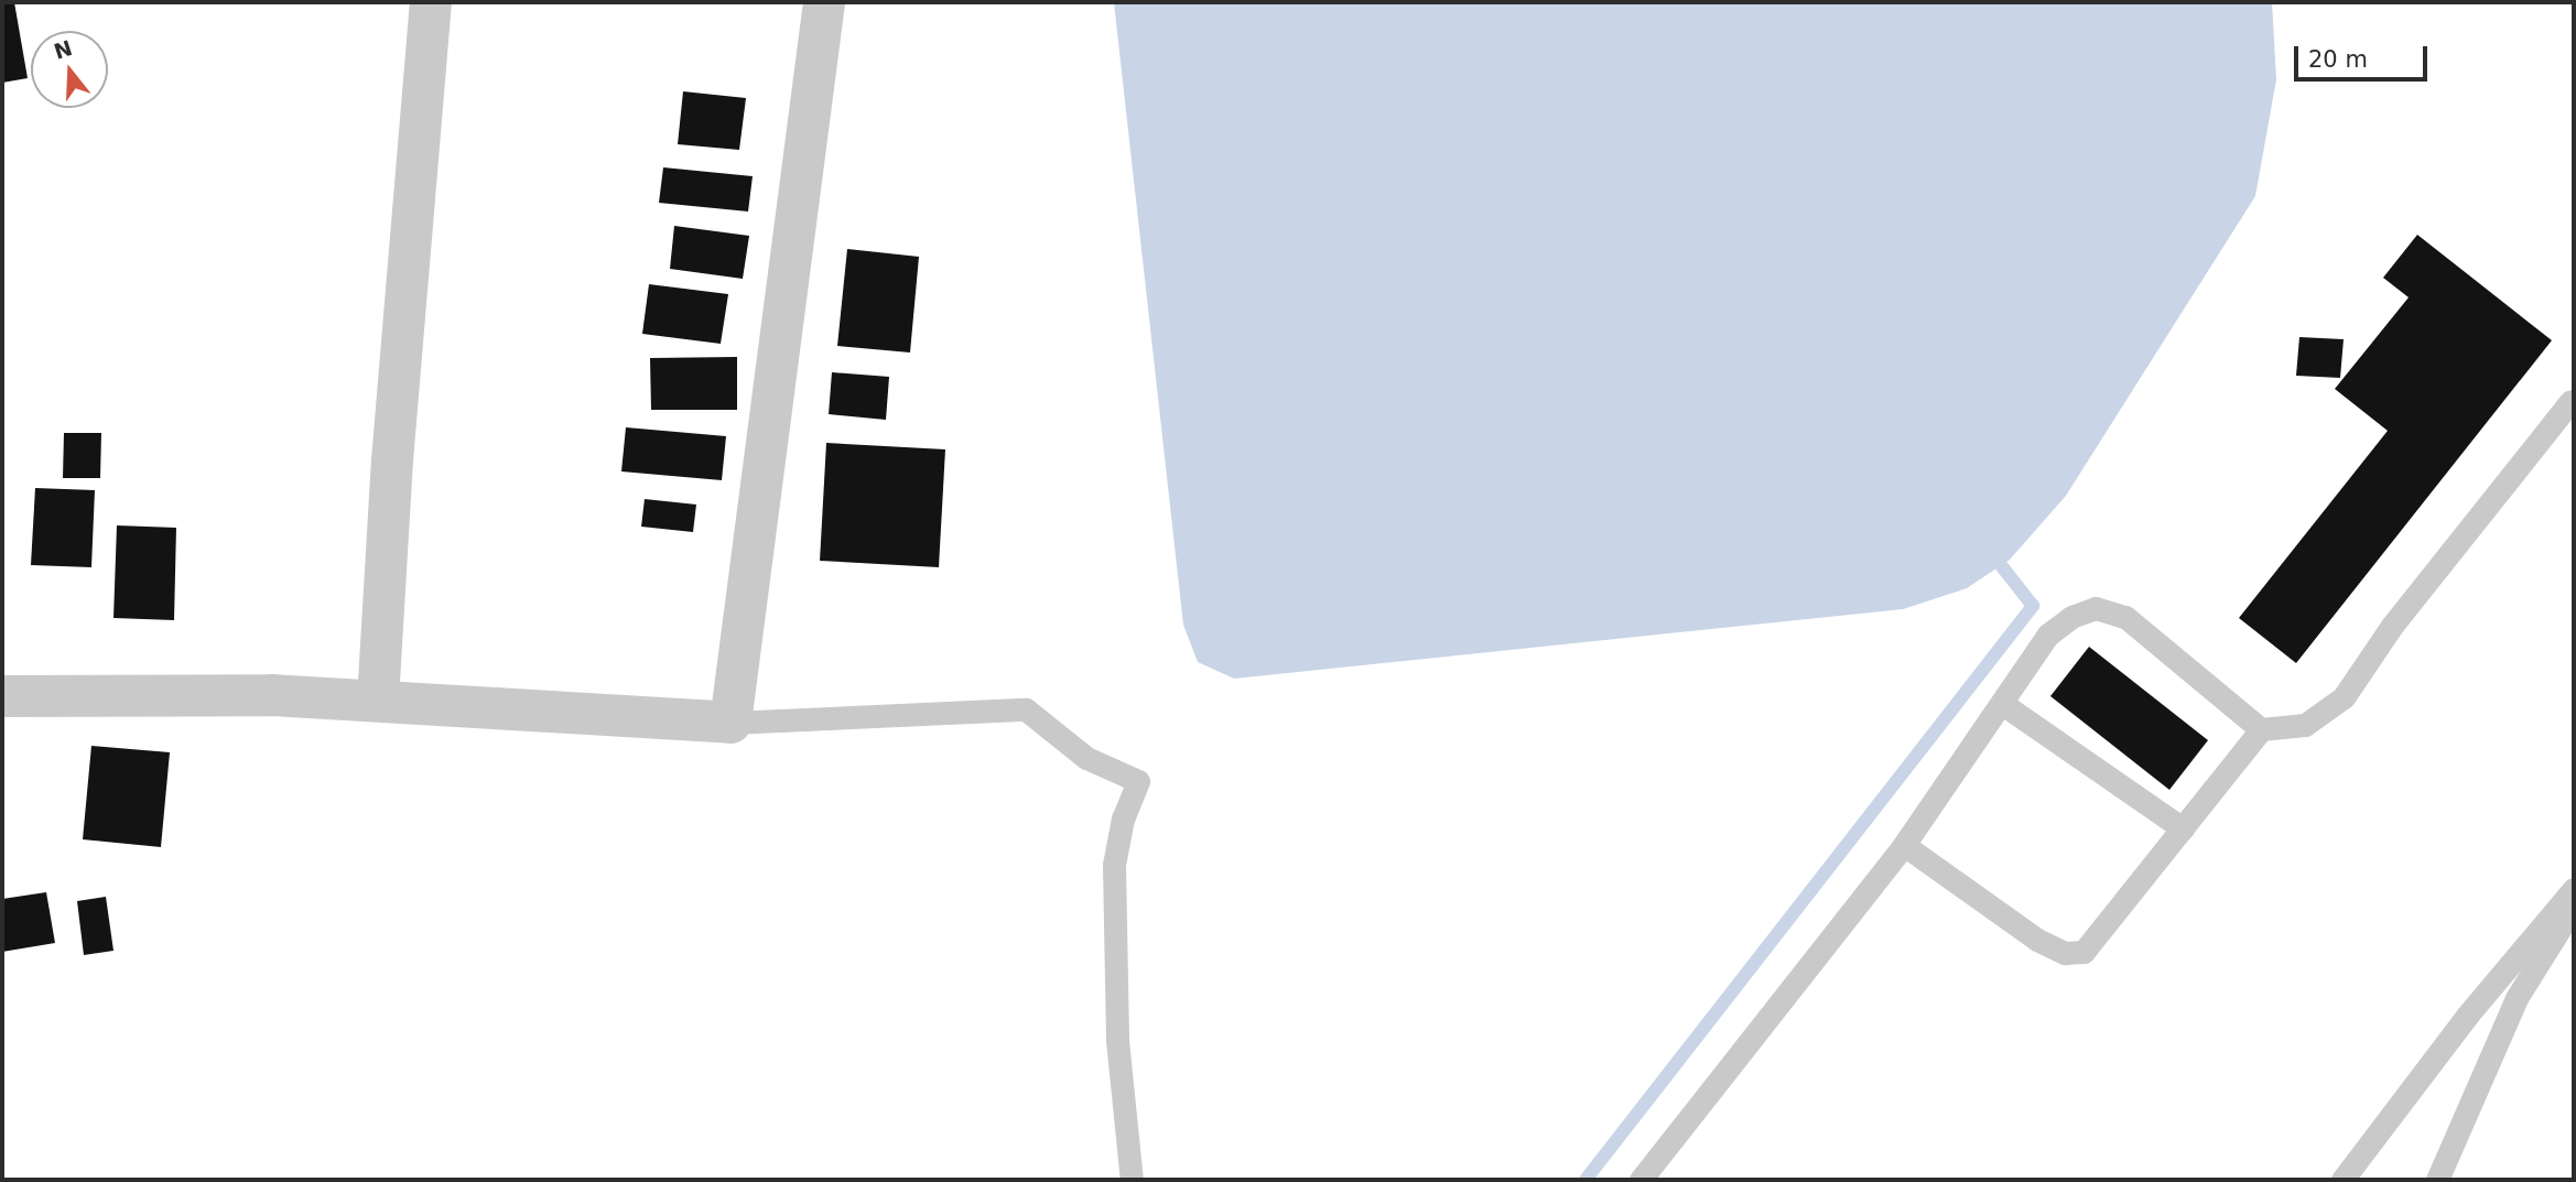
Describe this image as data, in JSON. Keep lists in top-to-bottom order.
{
  "scale_bar": "20 m",
  "north": "top"
}
